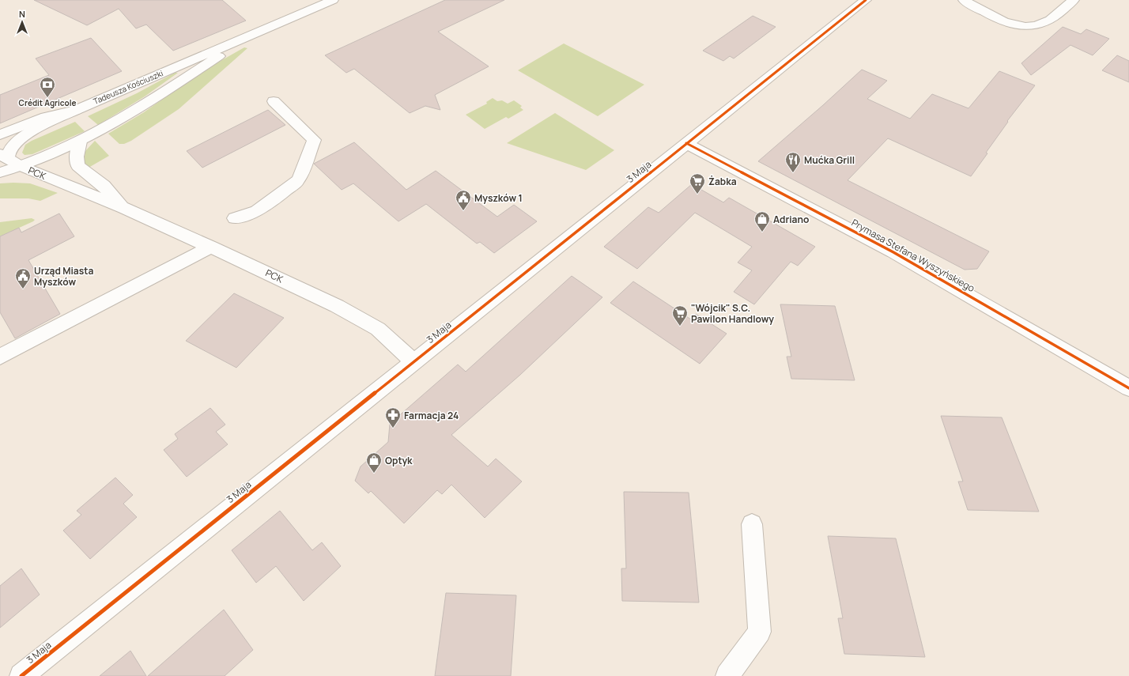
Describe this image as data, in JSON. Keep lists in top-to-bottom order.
{
  "streets": {
    "street": [
      "Tadeusza Kościuszki",
      "3 Maja",
      "PCK",
      "Prymasa Stefana Wyszyńskiego"
    ]
  },
  "crossings": [
    ["Tadeusza Kościuszki", "PCK"],
    ["3 Maja", "PCK"],
    ["3 Maja", "Prymasa Stefana Wyszyńskiego"]
  ],
  "places": {
    "bank": ["Crédit Agricole"],
    "restaurant": ["Mućka Grill"],
    "supermarket": ["Żabka", "\"Wójcik\" S.C. Pawilon Handlowy"],
    "public building": ["Myszków 1", "Urząd Miasta Myszków"],
    "shop": ["Adriano", "Optyk"],
    "pharmacy": ["Farmacja 24"]
  },
  "north": "top"
}
